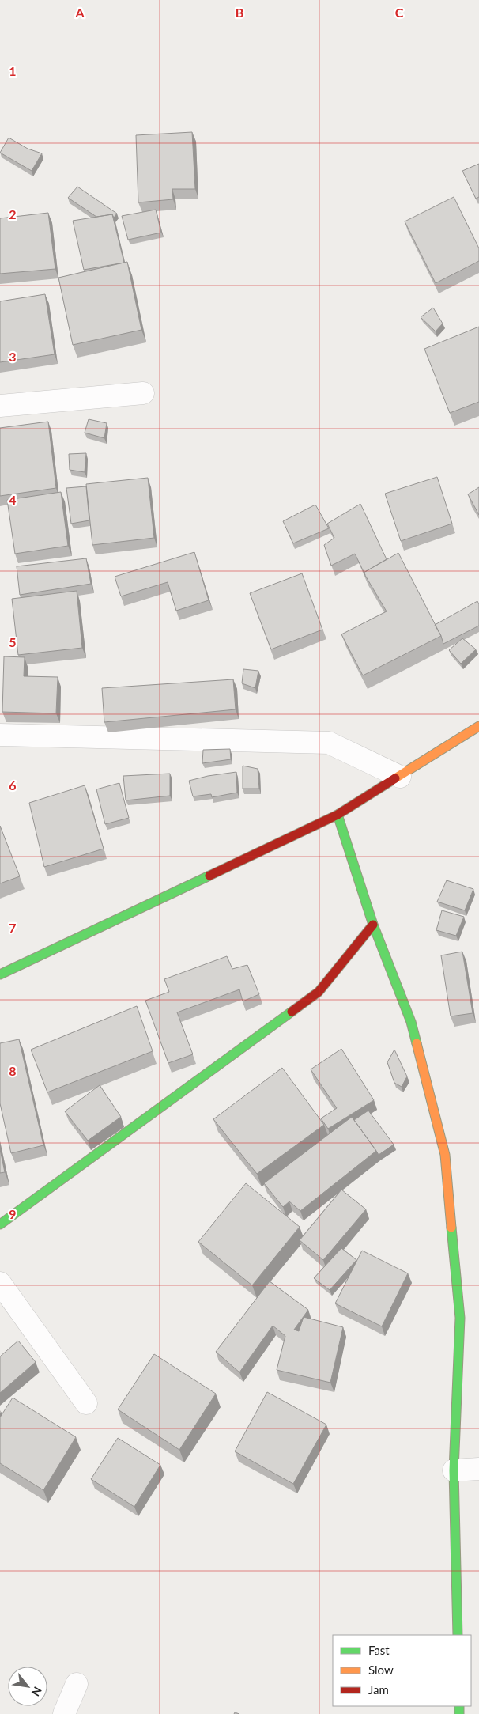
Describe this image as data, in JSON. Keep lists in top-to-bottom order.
{
  "legend": ["Fast", "Slow", "Jam"],
  "north": "bottom right",
  "grid": {
    "columns": ["A", "B", "C"],
    "rows": [
      "1",
      "2",
      "3",
      "4",
      "5",
      "6",
      "7",
      "8",
      "9"
    ]
  }
}
